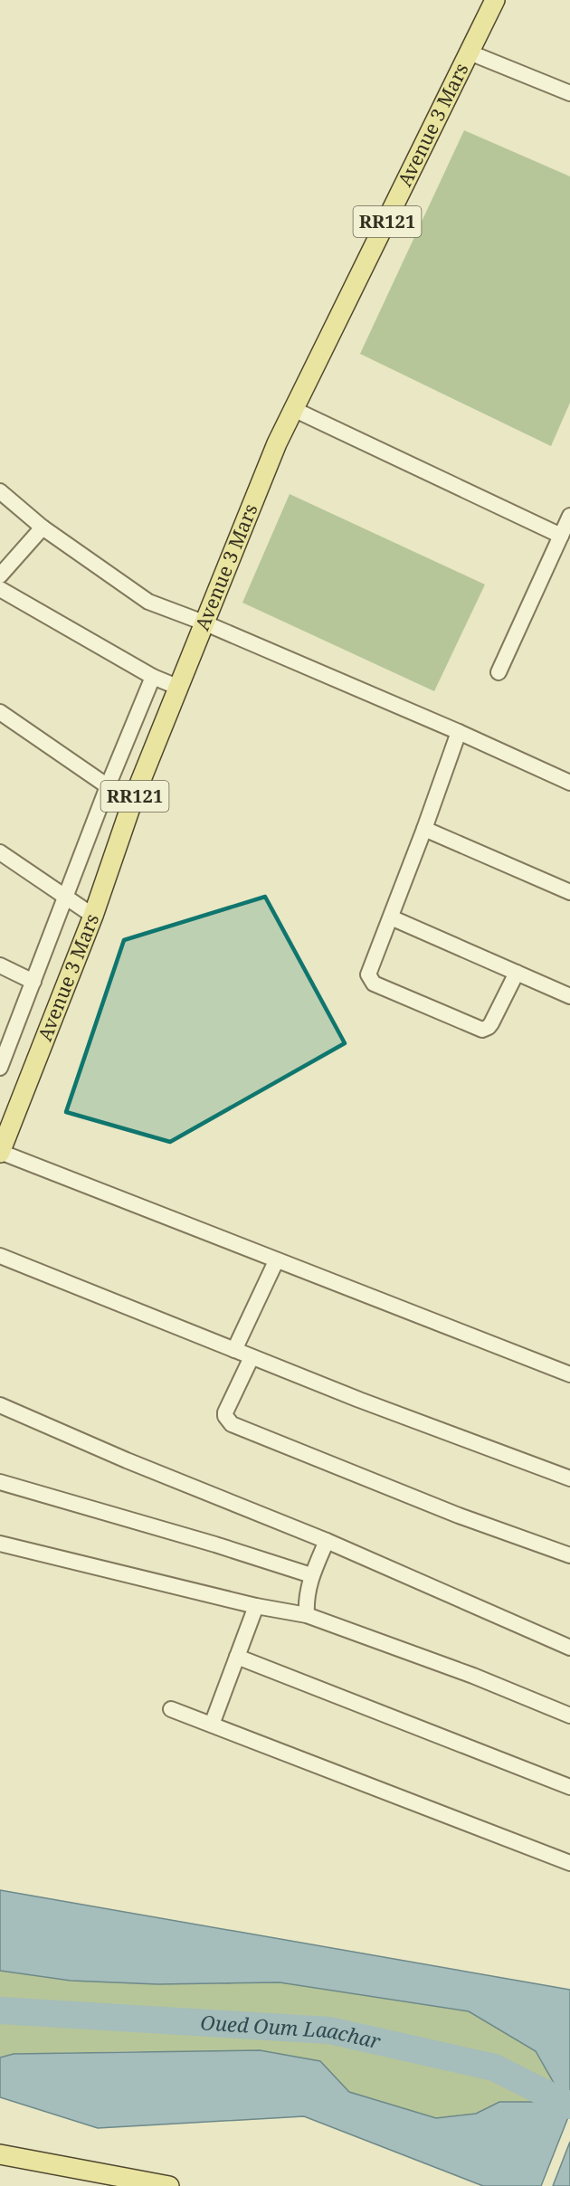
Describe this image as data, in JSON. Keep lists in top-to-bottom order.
{
  "streets": {
    "main road": ["Avenue 3 Mars", "RR121"]
  },
  "water": ["Oued Oum Laachar"]
}
